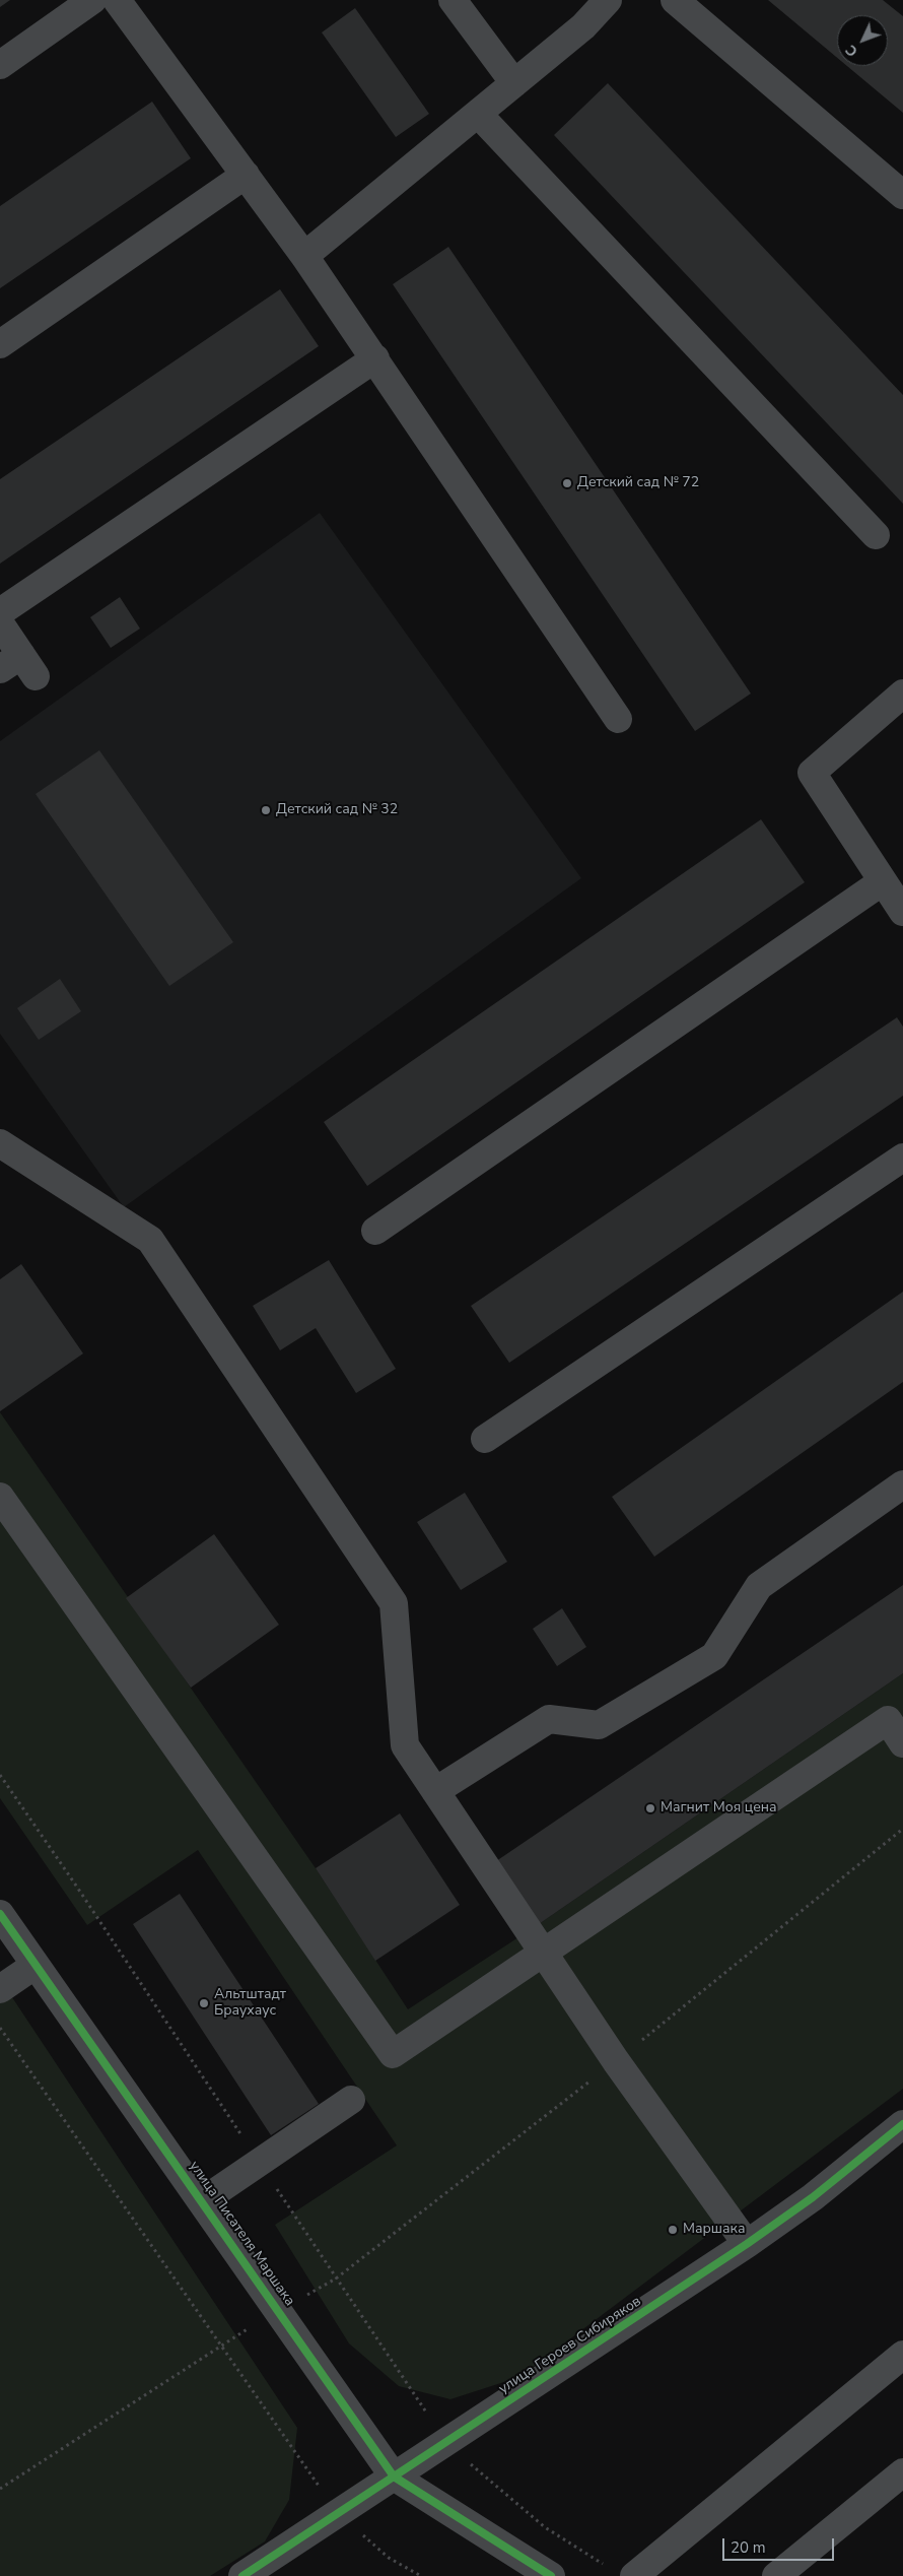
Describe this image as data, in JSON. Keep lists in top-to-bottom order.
{
  "streets": {
    "street": ["улица Писателя Маршака", "улица Героев Сибиряков"]
  },
  "crossings": [
    ["улица Писателя Маршака", "улица Героев Сибиряков"]
  ],
  "places": [
    "Детский сад № 72",
    "Детский сад № 32",
    "Магнит Моя цена",
    "Альтштадт Браухаус",
    "Маршака"
  ],
  "scale_bar": "20 m",
  "north": "bottom left"
}
